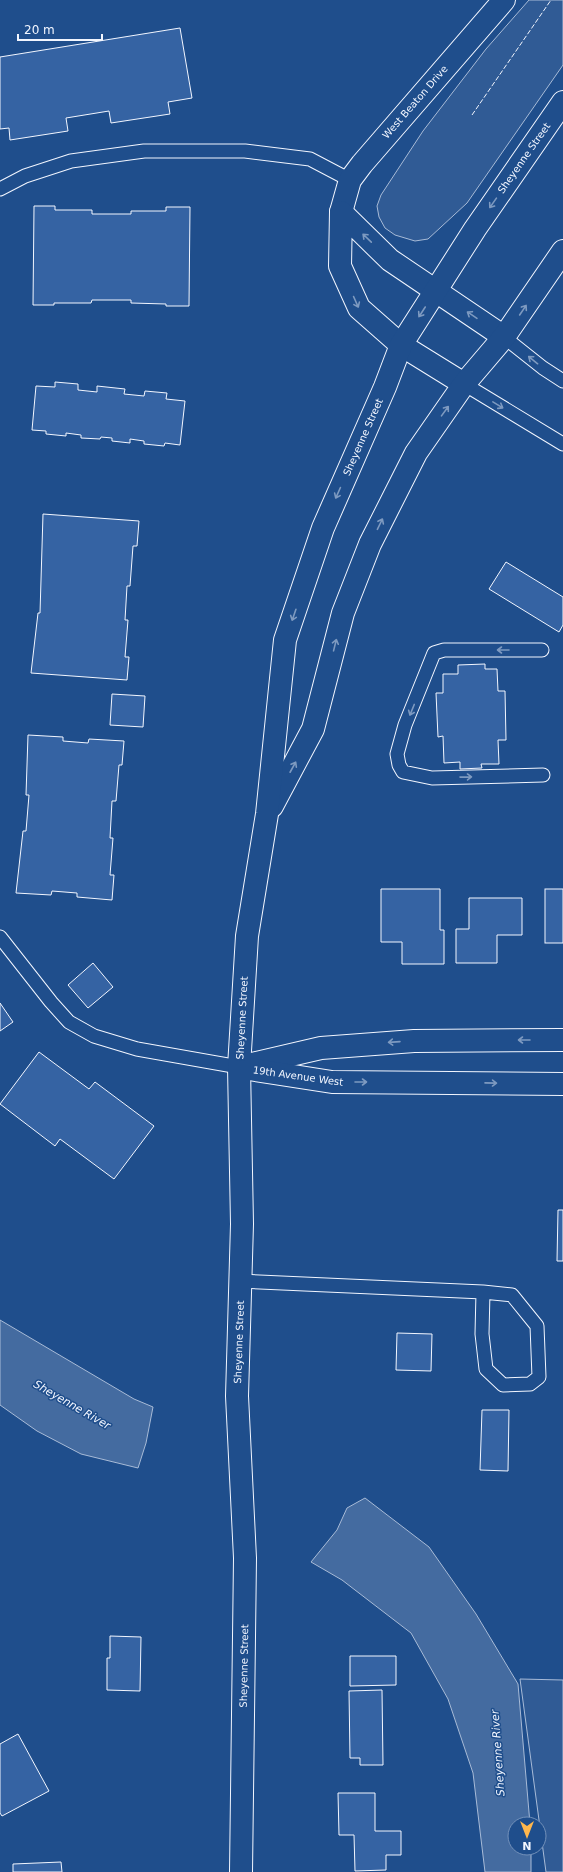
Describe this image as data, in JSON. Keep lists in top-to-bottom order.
{
  "streets": {
    "main road": ["West Beaton Drive", "Sheyenne Street", "19th Avenue West"]
  },
  "crossings": [
    ["West Beaton Drive", "Sheyenne Street"],
    ["Sheyenne Street", "19th Avenue West"]
  ],
  "water": ["Sheyenne River"],
  "scale_bar": "20 m",
  "north": "bottom"
}
